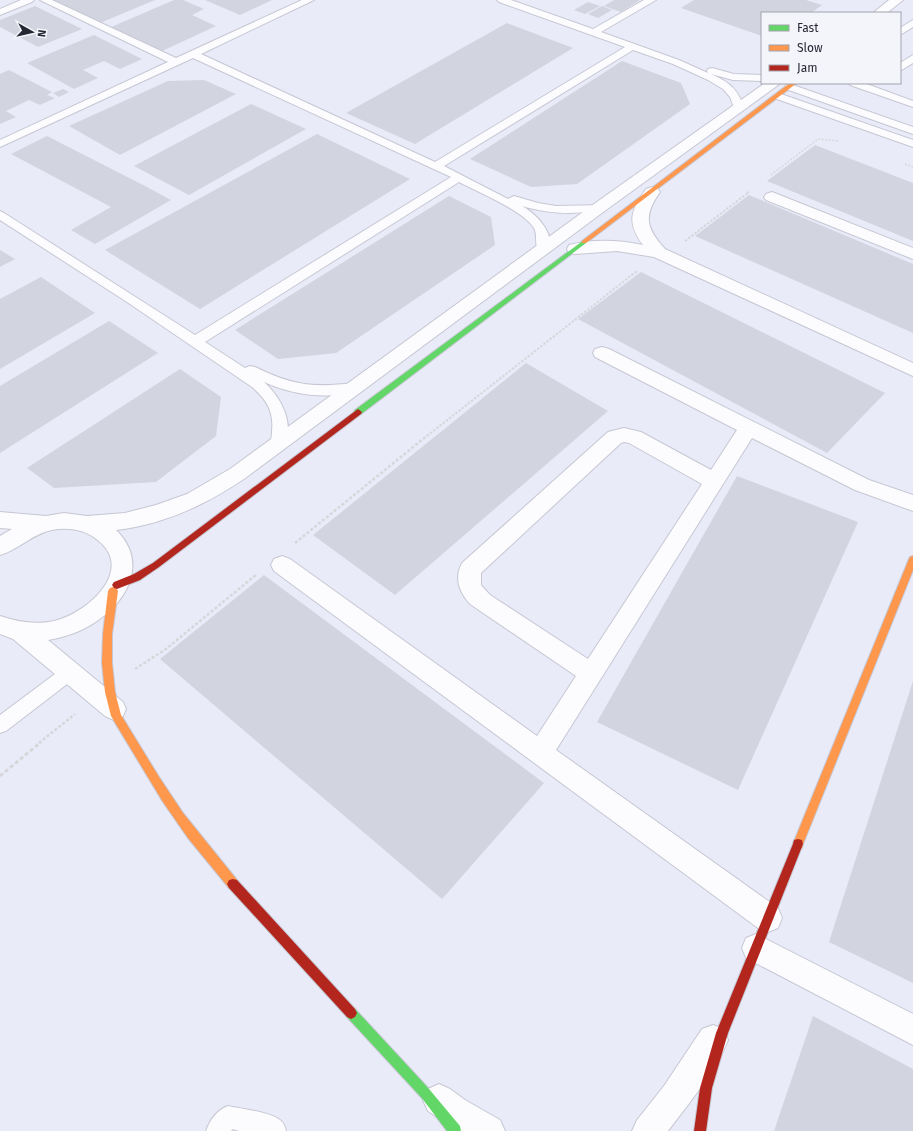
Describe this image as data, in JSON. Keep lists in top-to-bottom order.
{
  "legend": ["Fast", "Slow", "Jam"],
  "north": "right"
}
